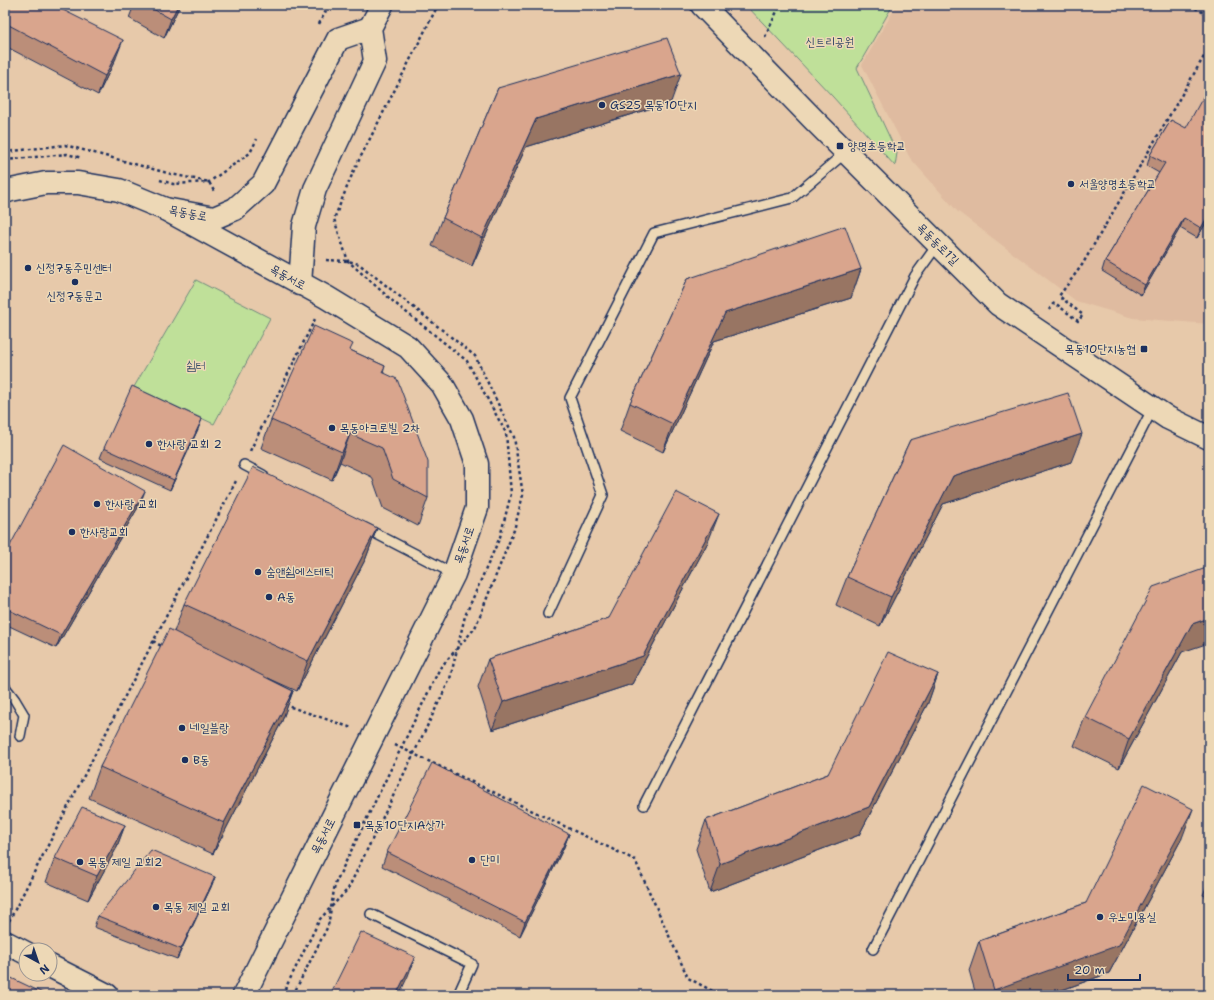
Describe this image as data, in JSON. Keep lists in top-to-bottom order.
{
  "streets": {
    "main road": ["목동동로", "목동동로1길", "목동서로"]
  },
  "crossings": [
    ["목동동로", "목동서로"]
  ],
  "parks": ["신트리공원", "쉼터"],
  "places": {
    "other": [
      "GS25 목동10단지",
      "서울양명초등학교",
      "신정7동주민센터",
      "신정7동문고",
      "목동아크로빌 2차",
      "한사랑 교회 2",
      "한사랑 교회",
      "한사랑교회",
      "숨앤쉼에스테틱",
      "A동",
      "네일블랑",
      "B동",
      "단미",
      "목동 제일 교회2",
      "목동 제일 교회",
      "우노미용실"
    ],
    "transit": ["양명초등학교", "목동10단지농협", "목동10단지A상가"]
  },
  "scale_bar": "20 m",
  "north": "bottom right"
}
